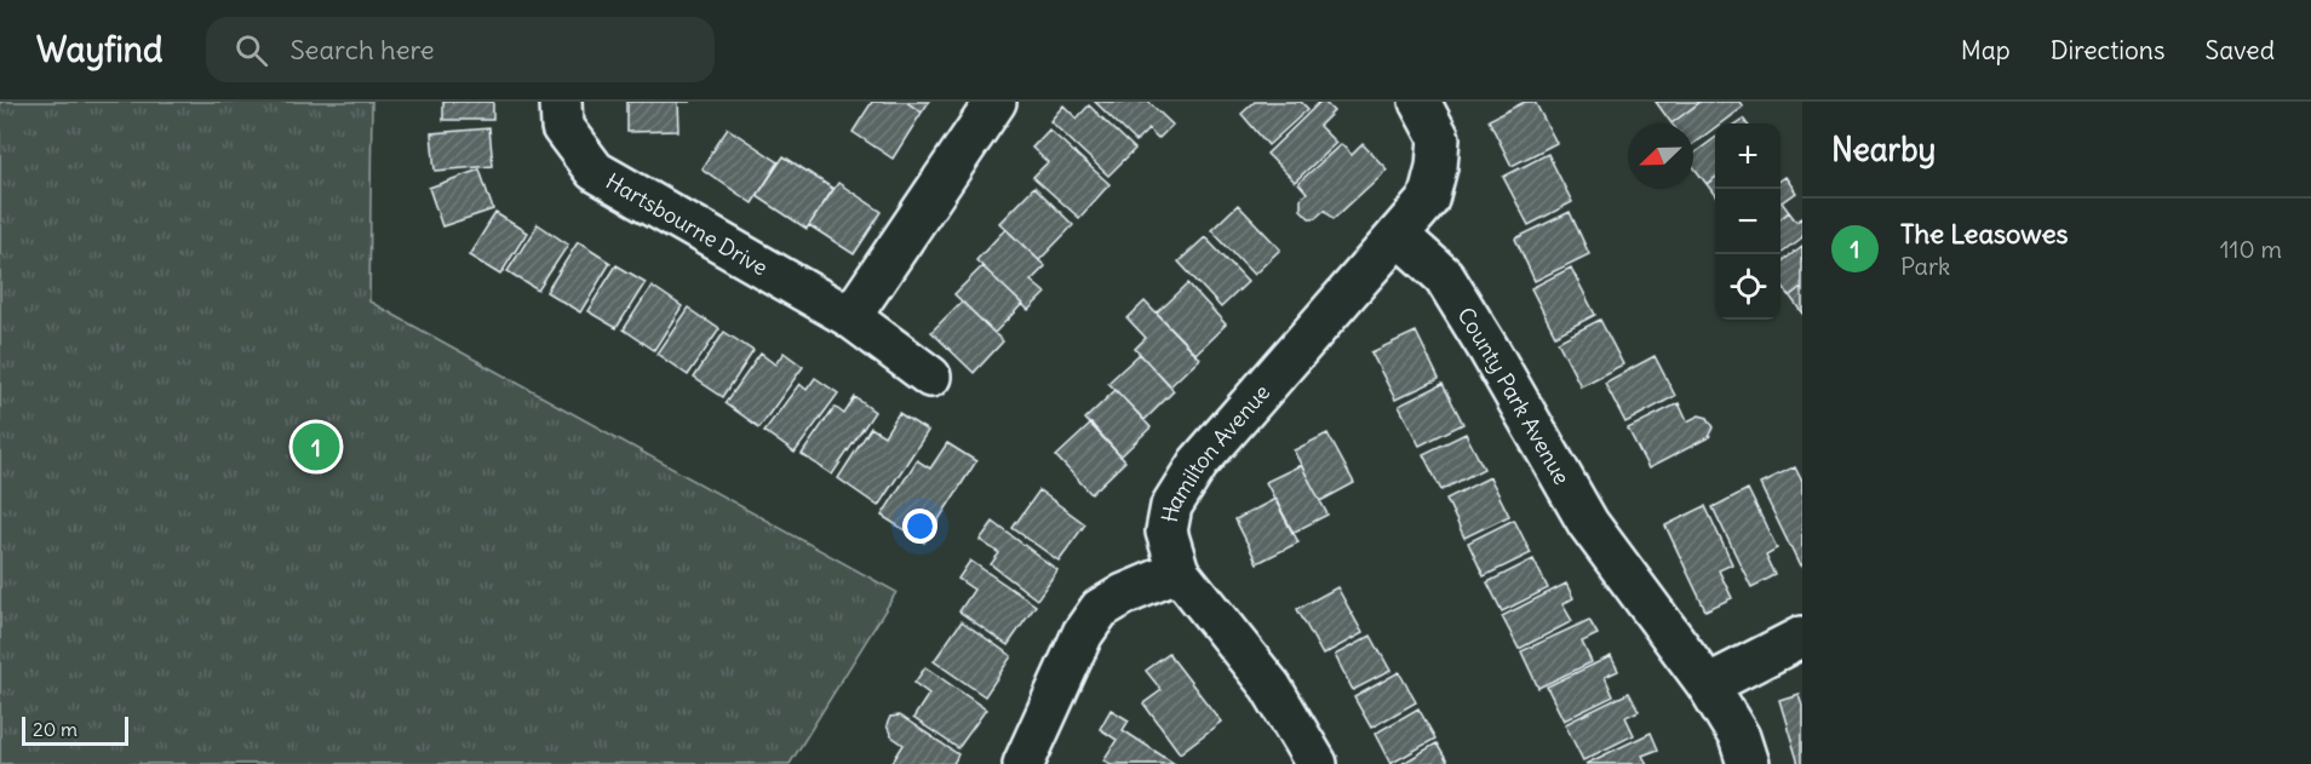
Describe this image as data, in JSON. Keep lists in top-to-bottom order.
{
  "streets": {
    "street": ["Hartsbourne Drive", "County Park Avenue", "Hamilton Avenue"]
  },
  "crossings": [
    ["County Park Avenue", "Hamilton Avenue"]
  ],
  "scale_bar": "20 m",
  "north": "bottom left",
  "page": {
    "header": "Wayfind",
    "search": "Search here",
    "nav": ["Map", "Directions", "Saved"],
    "heading": "Nearby",
    "map_buttons": ["+", "−"],
    "list": [
      {
        "mark": "1",
        "name": "The Leasowes",
        "note": "Park",
        "value": "110 m"
      }
    ],
    "pins": "1",
    "scale": "20 m"
  }
}
